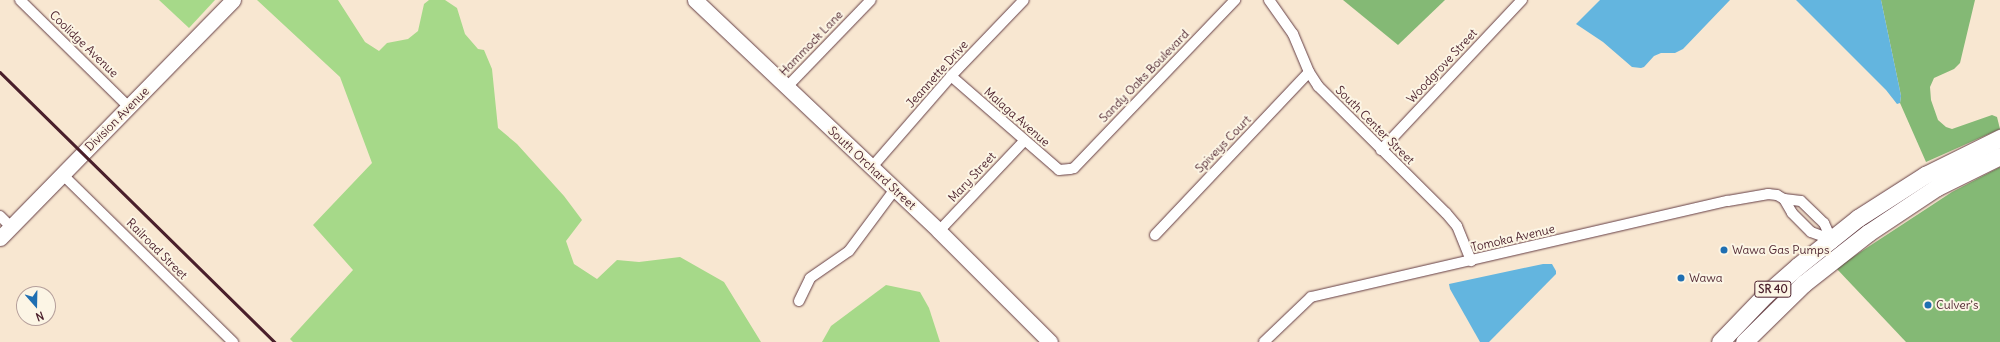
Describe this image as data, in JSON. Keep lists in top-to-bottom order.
{
  "streets": {
    "main road": ["SR 40"],
    "street": [
      "Hammock Lane",
      "Coolidge Avenue",
      "Woodgrove Street",
      "Jeannette Drive",
      "Sandy Oaks Boulevard",
      "Malaga Avenue",
      "Division Avenue",
      "South Center Street",
      "Spiveys Court",
      "South Orchard Street",
      "Mary Street",
      "Tomoka Avenue",
      "Railroad Street"
    ]
  },
  "crossings": [
    ["Hammock Lane", "South Orchard Street"],
    ["Coolidge Avenue", "Division Avenue"],
    ["Woodgrove Street", "South Center Street"],
    ["Jeannette Drive", "Malaga Avenue"],
    ["Jeannette Drive", "South Orchard Street"],
    ["Sandy Oaks Boulevard", "Malaga Avenue"],
    ["Malaga Avenue", "Mary Street"],
    ["Division Avenue", "Railroad Street"],
    ["South Center Street", "Spiveys Court"],
    ["South Center Street", "Tomoka Avenue"],
    ["South Orchard Street", "Mary Street"],
    ["Tomoka Avenue", "SR 40"]
  ],
  "places": ["Wawa Gas Pumps", "Wawa", "Culver's"],
  "north": "bottom"
}
